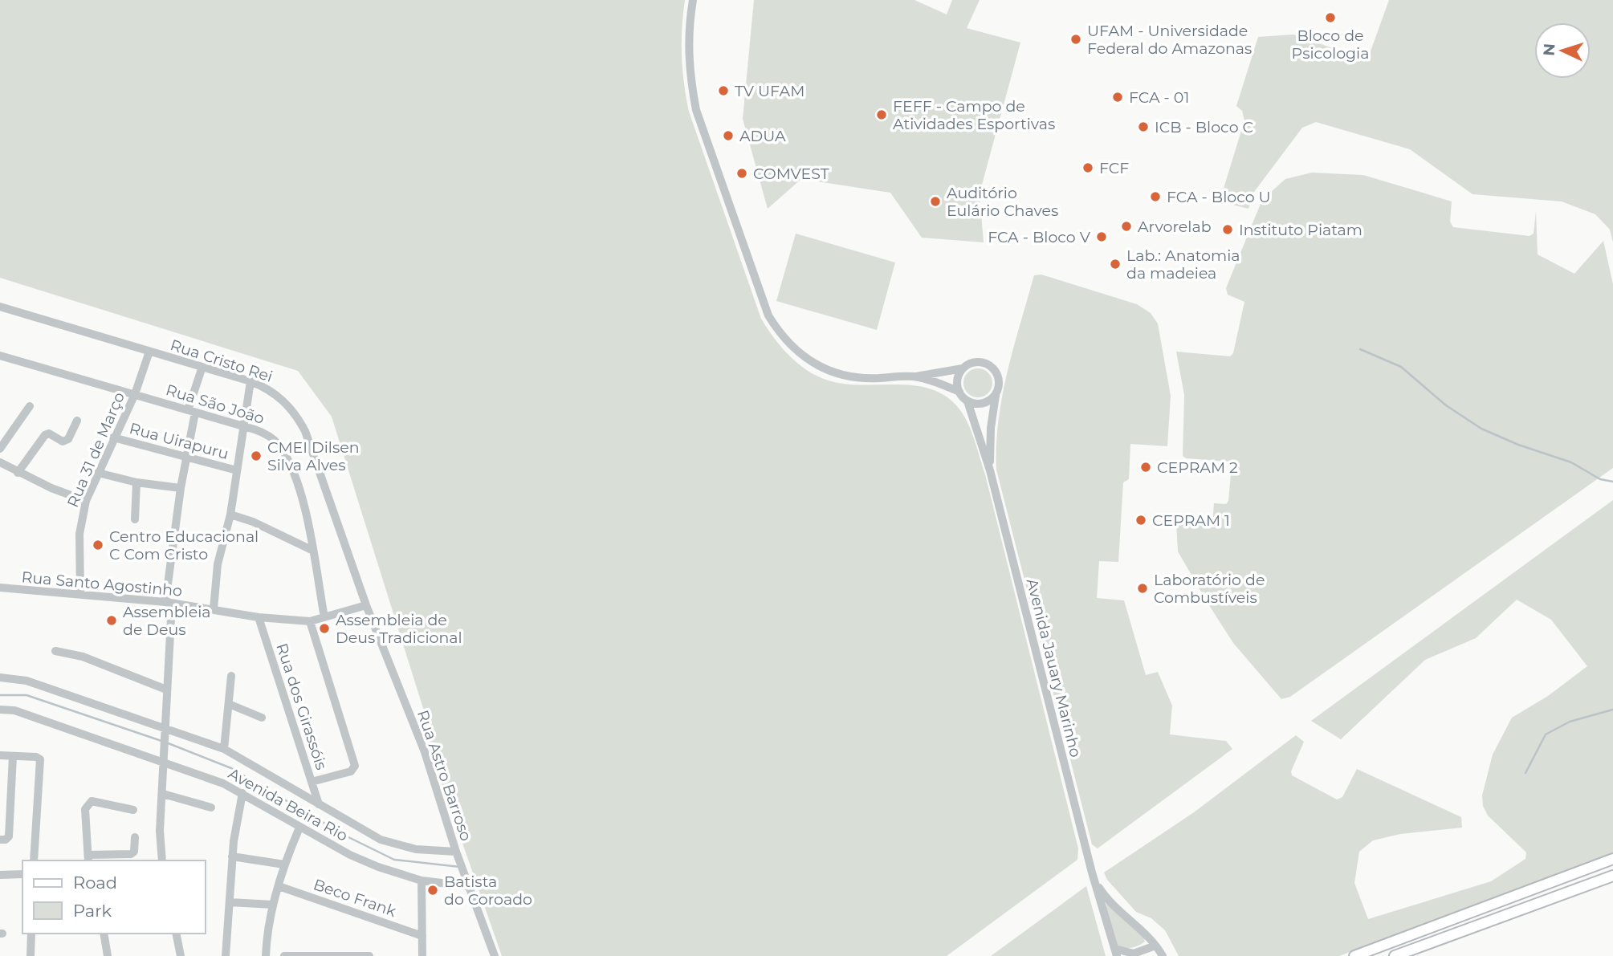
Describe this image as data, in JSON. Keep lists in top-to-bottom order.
{
  "streets": {
    "street": [
      "Rua Cristo Rei",
      "Rua São João",
      "Rua Uirapuru",
      "Rua 31 de Março",
      "Rua Santo Agostinho",
      "Avenida Jauary Marinho",
      "Rua dos Girassóis",
      "Rua Astro Barroso",
      "Avenida Beira Rio",
      "Beco Frank"
    ]
  },
  "crossings": [
    ["Rua Cristo Rei", "Rua 31 de Março"],
    ["Rua Cristo Rei", "Rua Santo Agostinho"],
    ["Rua Cristo Rei", "Rua Astro Barroso"],
    ["Rua São João", "Rua 31 de Março"],
    ["Rua São João", "Rua Santo Agostinho"],
    ["Rua Uirapuru", "Rua 31 de Março"],
    ["Rua 31 de Março", "Rua Santo Agostinho"],
    ["Rua Santo Agostinho", "Rua dos Girassóis"],
    ["Rua Santo Agostinho", "Rua Astro Barroso"],
    ["Rua dos Girassóis", "Avenida Beira Rio"],
    ["Rua Astro Barroso", "Avenida Beira Rio"]
  ],
  "places": [
    "Bloco de Psicologia",
    "UFAM - Universidade Federal do Amazonas",
    "TV UFAM",
    "FCA - 01",
    "FEFF - Campo de Atividades Esportivas",
    "ICB - Bloco C",
    "ADUA",
    "FCF",
    "COMVEST",
    "FCA - Bloco U",
    "Auditório Eulário Chaves",
    "Arvorelab",
    "Instituto Piatam",
    "FCA - Bloco V",
    "Lab.: Anatomia da madeiea",
    "CMEI Dilsen Silva Alves",
    "CEPRAM 2",
    "CEPRAM 1",
    "Centro Educacional C Com Cristo",
    "Laboratório de Combustíveis",
    "Assembleia de Deus",
    "Assembleia de Deus Tradicional",
    "Batista do Coroado"
  ],
  "legend": ["Road", "Park"],
  "north": "left"
}
